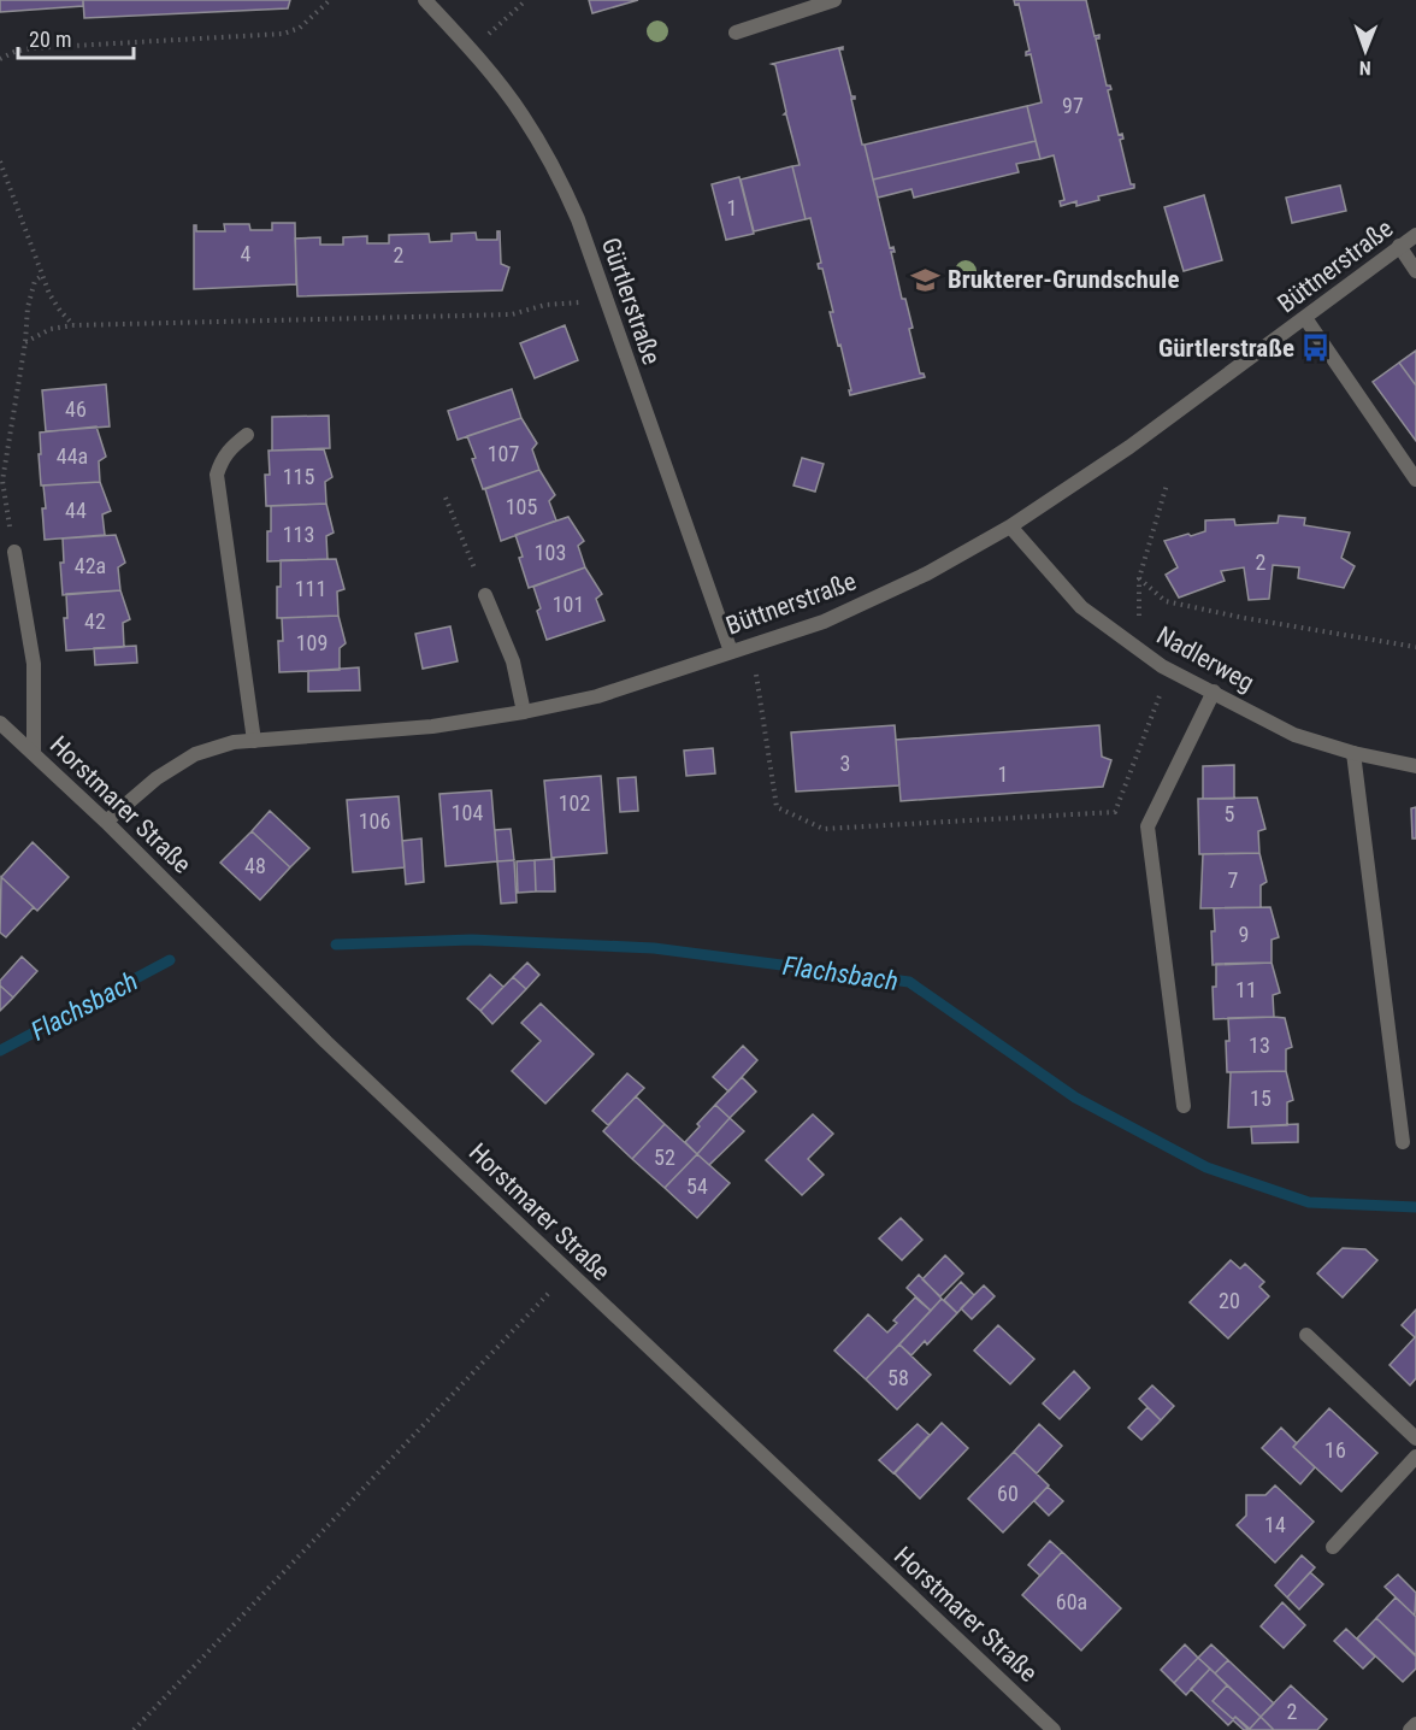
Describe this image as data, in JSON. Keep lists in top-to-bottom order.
{
  "streets": {
    "street": [
      "Büttnerstraße",
      "Gürtlerstraße",
      "Nadlerweg",
      "Horstmarer Straße"
    ]
  },
  "crossings": [
    ["Büttnerstraße", "Gürtlerstraße"],
    ["Büttnerstraße", "Nadlerweg"],
    ["Büttnerstraße", "Horstmarer Straße"]
  ],
  "water": ["Flachsbach"],
  "places": {
    "school or university": ["Brukterer-Grundschule"],
    "bus stop": ["Gürtlerstraße"]
  },
  "house_numbers": [
    "97",
    "1",
    "4",
    "2",
    "46",
    "107",
    "44a",
    "115",
    "105",
    "44",
    "113",
    "103",
    "2",
    "42a",
    "111",
    "101",
    "42",
    "109",
    "3",
    "1",
    "102",
    "104",
    "5",
    "106",
    "48",
    "7",
    "9",
    "11",
    "13",
    "15",
    "52",
    "54",
    "20",
    "58",
    "16",
    "60",
    "14",
    "60a",
    "2"
  ],
  "scale_bar": "20 m",
  "north": "bottom"
}
